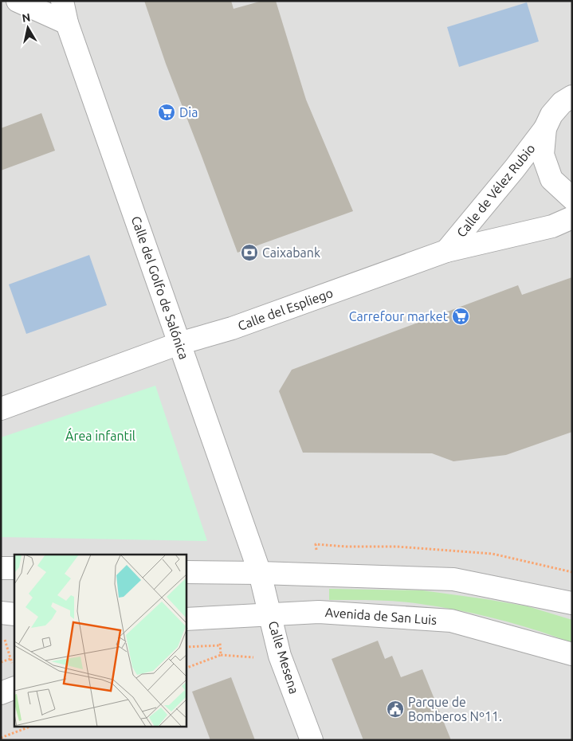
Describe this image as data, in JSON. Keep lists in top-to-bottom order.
{
  "streets": {
    "street": [
      "Calle de Vélez Rubio",
      "Calle del Golfo de Salónica",
      "Calle del Espliego",
      "Avenida de San Luis",
      "Calle Mesena"
    ]
  },
  "crossings": [
    ["Calle de Vélez Rubio", "Calle del Espliego"],
    ["Calle del Golfo de Salónica", "Calle del Espliego"],
    ["Calle del Golfo de Salónica", "Calle Mesena"],
    ["Avenida de San Luis", "Calle Mesena"]
  ],
  "parks": ["Área infantil"],
  "places": {
    "supermarket": ["Dia", "Carrefour market"],
    "bank": ["Caixabank"],
    "public building": ["Parque de Bomberos Nº11."]
  },
  "north": "top"
}
